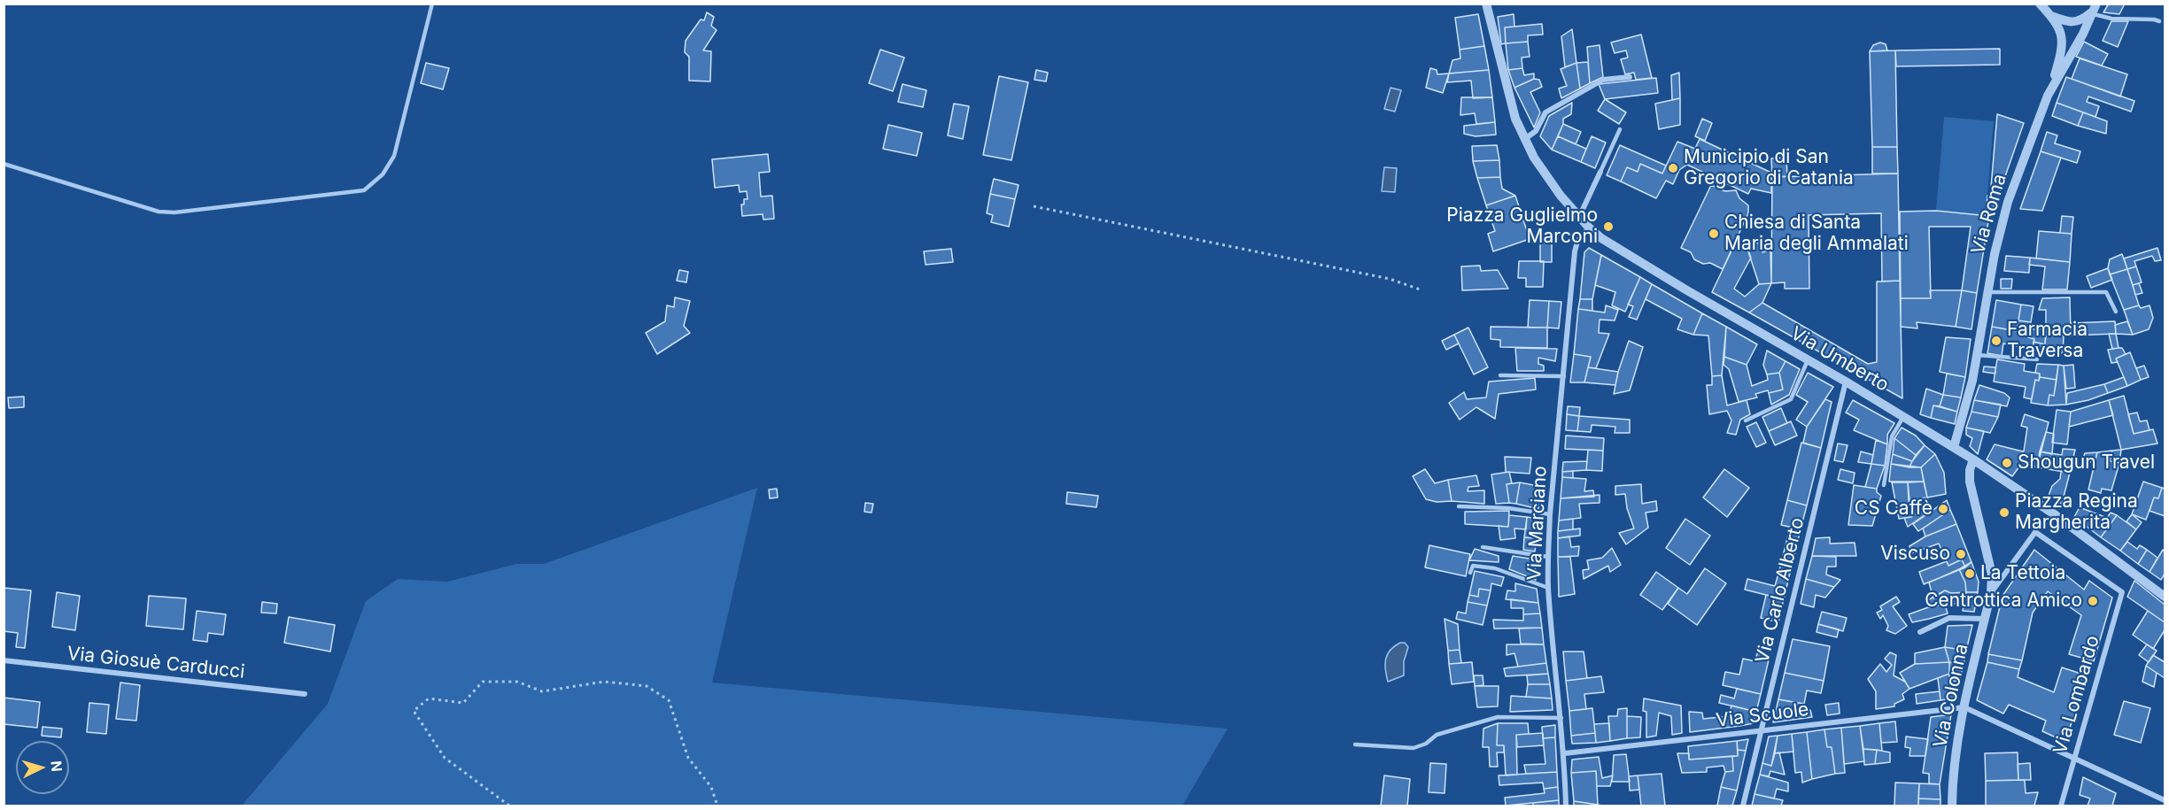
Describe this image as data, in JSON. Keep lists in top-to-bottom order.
{
  "streets": {
    "street": [
      "Via Roma",
      "Via Umberto",
      "Via Marciano",
      "Via Carlo Alberto",
      "Via Giosuè Carducci",
      "Via Lombardo",
      "Via Colonna",
      "Via Scuole"
    ]
  },
  "crossings": [
    ["Via Roma", "Via Umberto"],
    ["Via Umberto", "Via Marciano"],
    ["Via Umberto", "Via Carlo Alberto"],
    ["Via Umberto", "Via Colonna"],
    ["Via Marciano", "Via Scuole"],
    ["Via Carlo Alberto", "Via Scuole"],
    ["Via Lombardo", "Via Colonna"],
    ["Via Colonna", "Via Scuole"]
  ],
  "places": [
    "Municipio di San Gregorio di Catania",
    "Piazza Guglielmo Marconi",
    "Chiesa di Santa Maria degli Ammalati",
    "Farmacia Traversa",
    "Shougun Travel",
    "CS Caffè",
    "Piazza Regina Margherita",
    "Viscuso",
    "La Tettoia",
    "Centrottica Amico"
  ],
  "north": "right"
}
